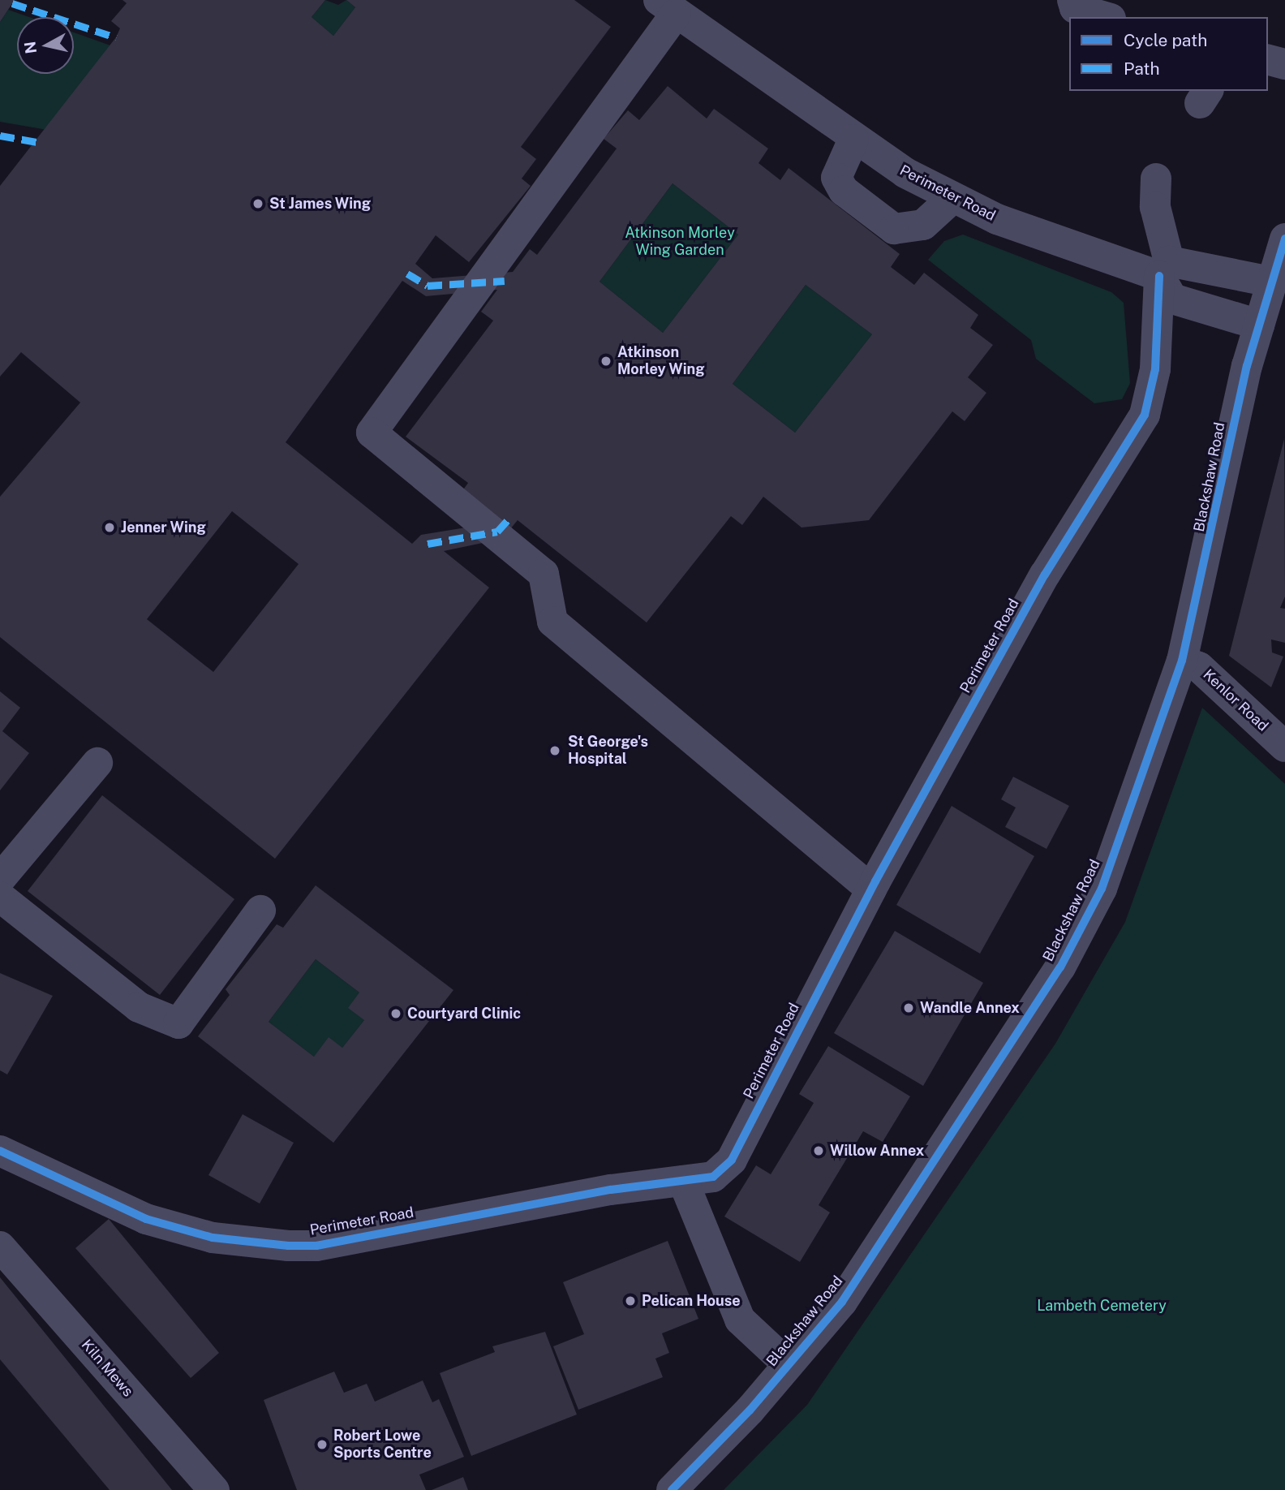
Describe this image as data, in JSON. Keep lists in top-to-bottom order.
{
  "streets": {
    "street": [
      "Perimeter Road",
      "Blackshaw Road",
      "Kenlor Road",
      "Kiln Mews"
    ]
  },
  "crossings": [
    ["Blackshaw Road", "Kenlor Road"]
  ],
  "parks": ["Atkinson Morley Wing Garden", "Lambeth Cemetery"],
  "places": [
    "St James Wing",
    "Atkinson Morley Wing",
    "Jenner Wing",
    "St George's Hospital",
    "Wandle Annex",
    "Courtyard Clinic",
    "Willow Annex",
    "Pelican House",
    "Robert Lowe Sports Centre"
  ],
  "legend": ["Cycle path", "Path"],
  "north": "left"
}
